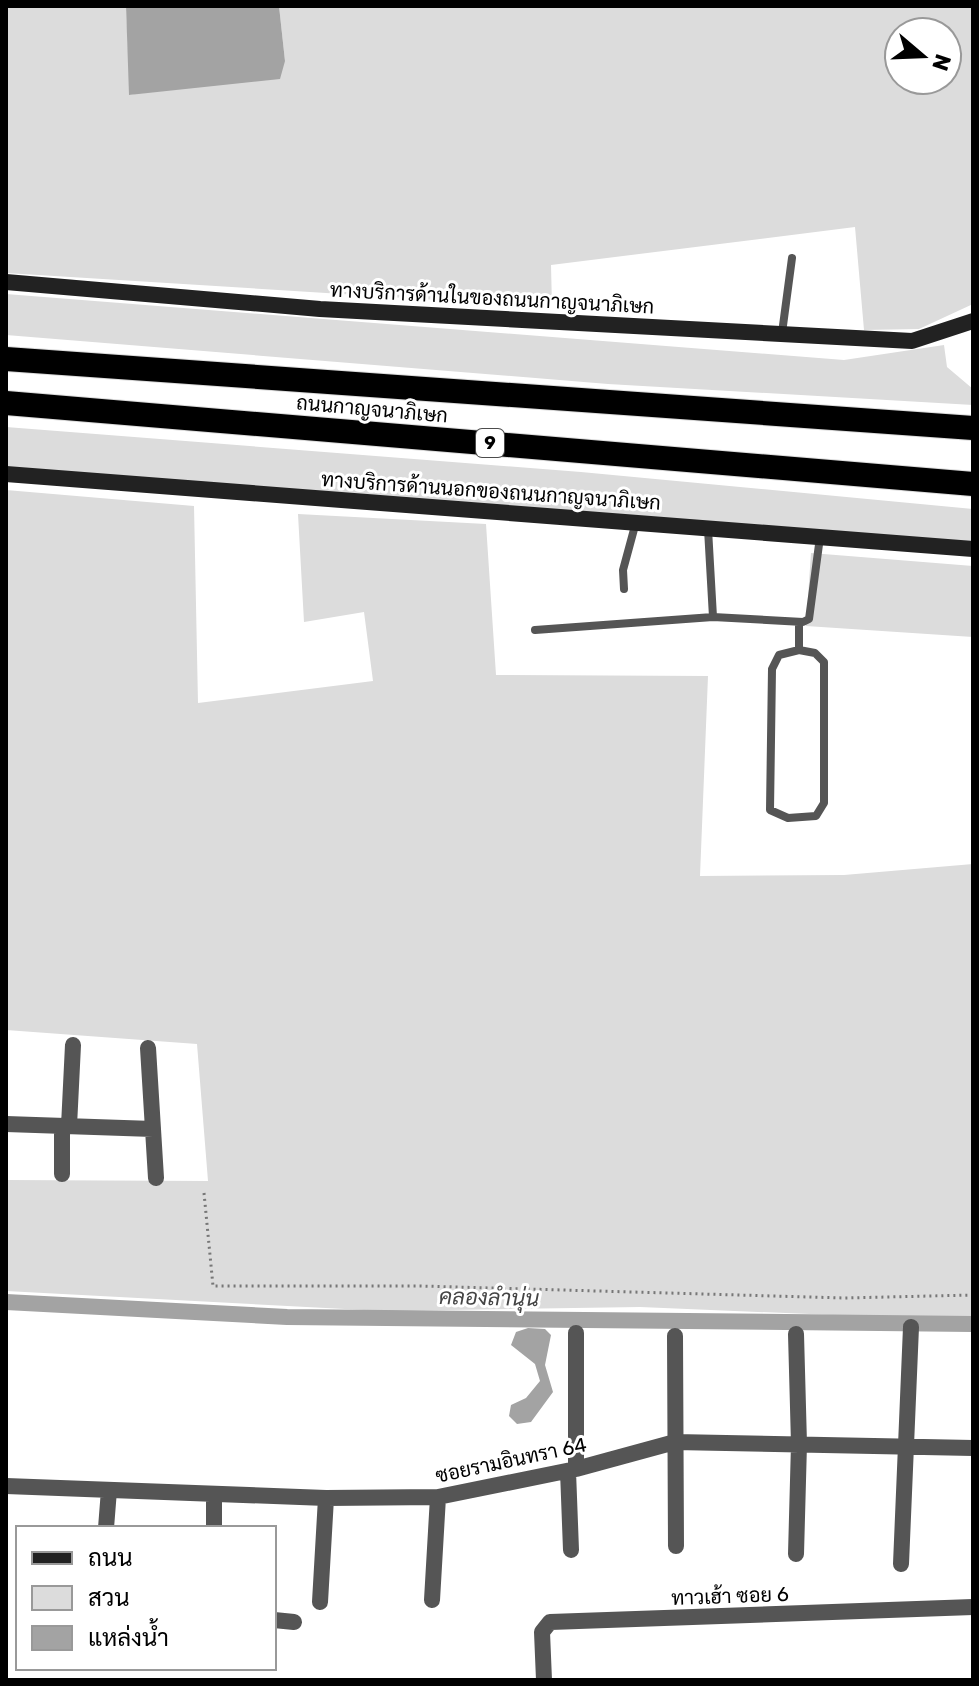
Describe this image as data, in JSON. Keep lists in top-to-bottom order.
{
  "streets": {
    "highway": ["ถนนกาญจนาภิเษก", "9"],
    "main road": ["ทางบริการด้านในของถนนกาญจนาภิเษก", "ทางบริการด้านนอกของถนนกาญจนาภิเษก"],
    "street": ["ซอยรามอินทรา 64", "ทาวเฮ้า ซอย 6"]
  },
  "water": ["คลองลำนุ่น"],
  "legend": ["ถนน", "สวน", "แหล่งน้ำ"],
  "north": "right"
}
